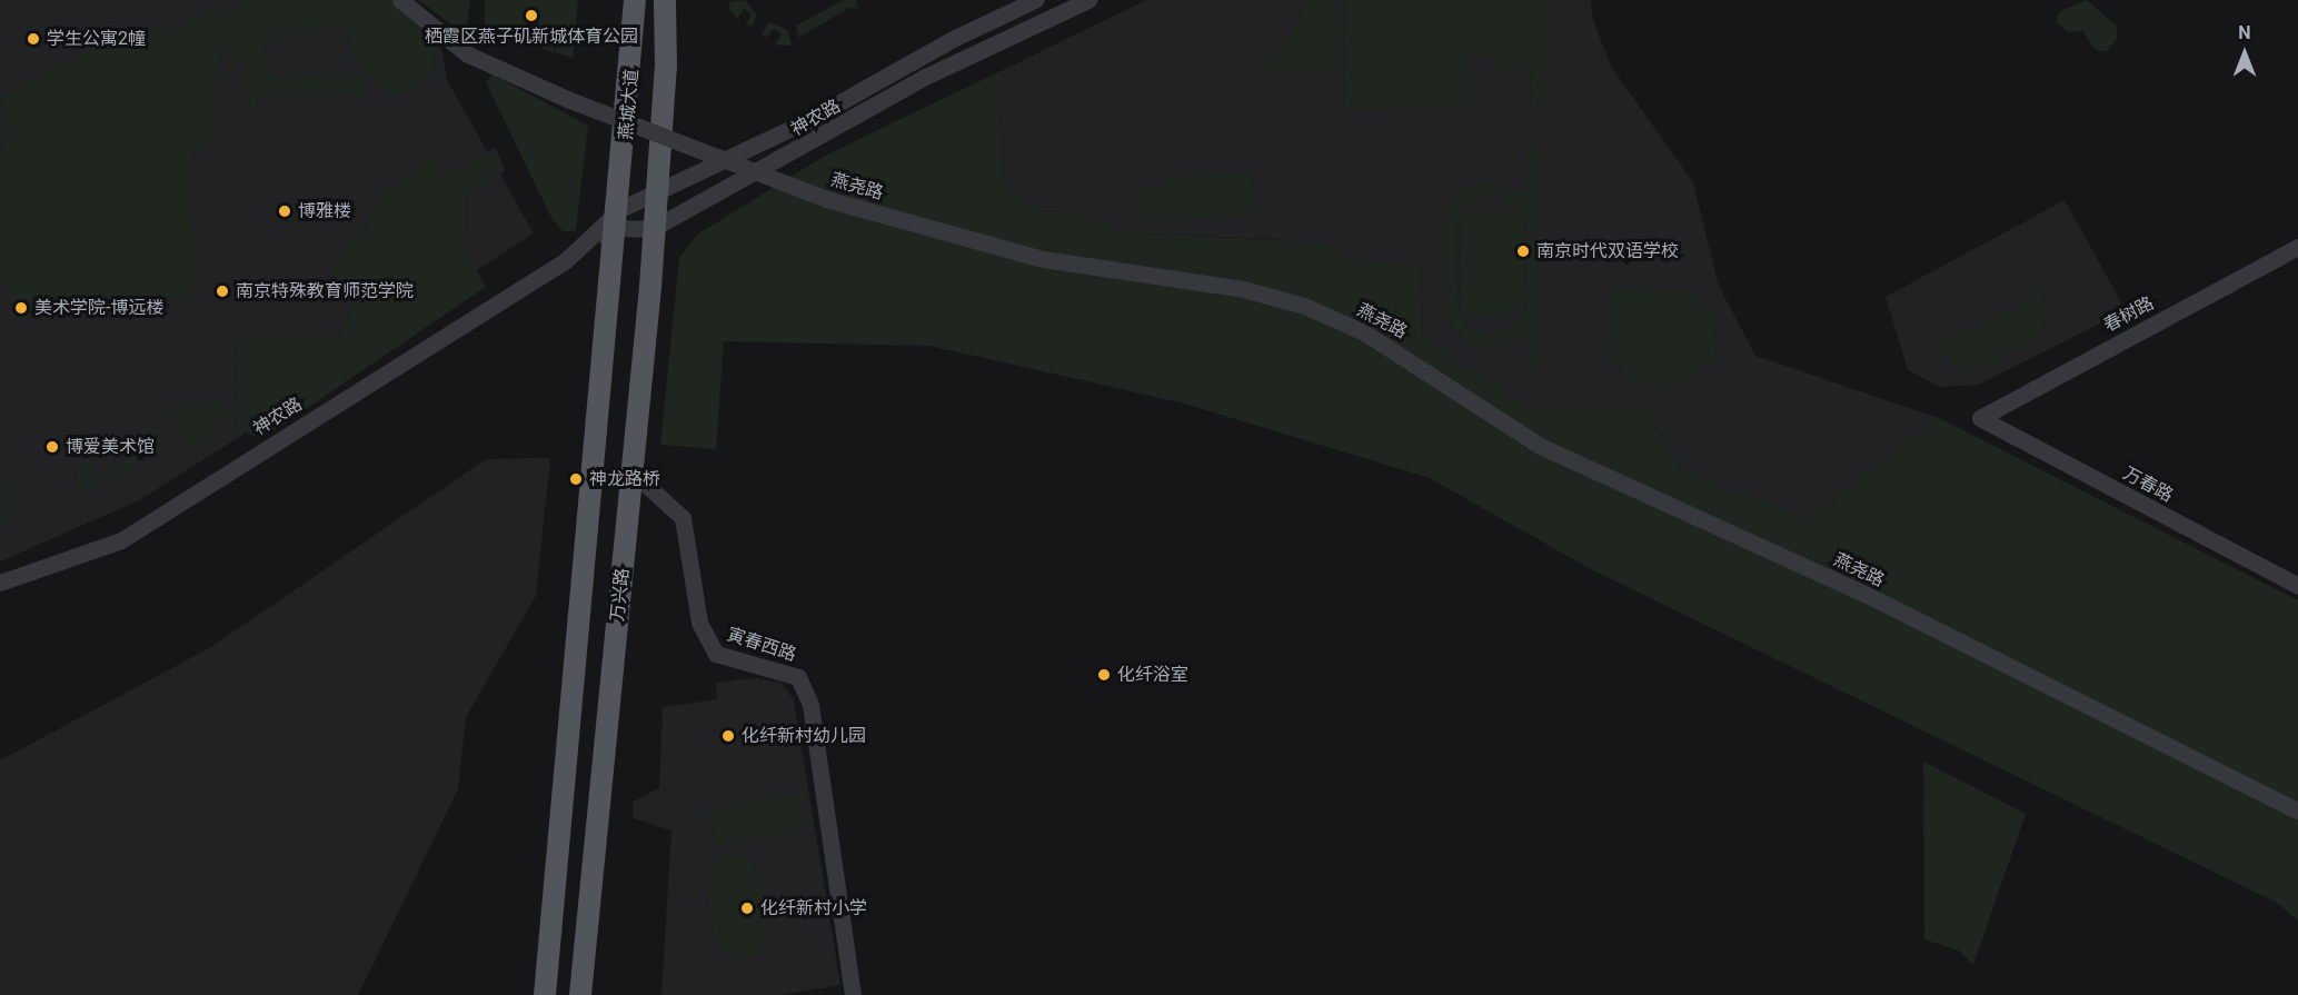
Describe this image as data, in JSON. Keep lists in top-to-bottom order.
{
  "streets": {
    "main road": ["燕城大道", "万兴路"],
    "street": [
      "神农路",
      "燕尧路",
      "春树路",
      "万春路",
      "寅春西路"
    ]
  },
  "crossings": [
    ["燕城大道", "神农路"],
    ["燕城大道", "万兴路"],
    ["神农路", "万兴路"],
    ["春树路", "万春路"],
    ["万兴路", "寅春西路"]
  ],
  "places": [
    "栖霞区燕子矶新城体育公园",
    "学生公寓2幢",
    "博雅楼",
    "南京时代双语学校",
    "南京特殊教育师范学院",
    "美术学院-博远楼",
    "博爱美术馆",
    "神龙路桥",
    "化纤浴室",
    "化纤新村幼儿园",
    "化纤新村小学"
  ],
  "north": "top"
}
